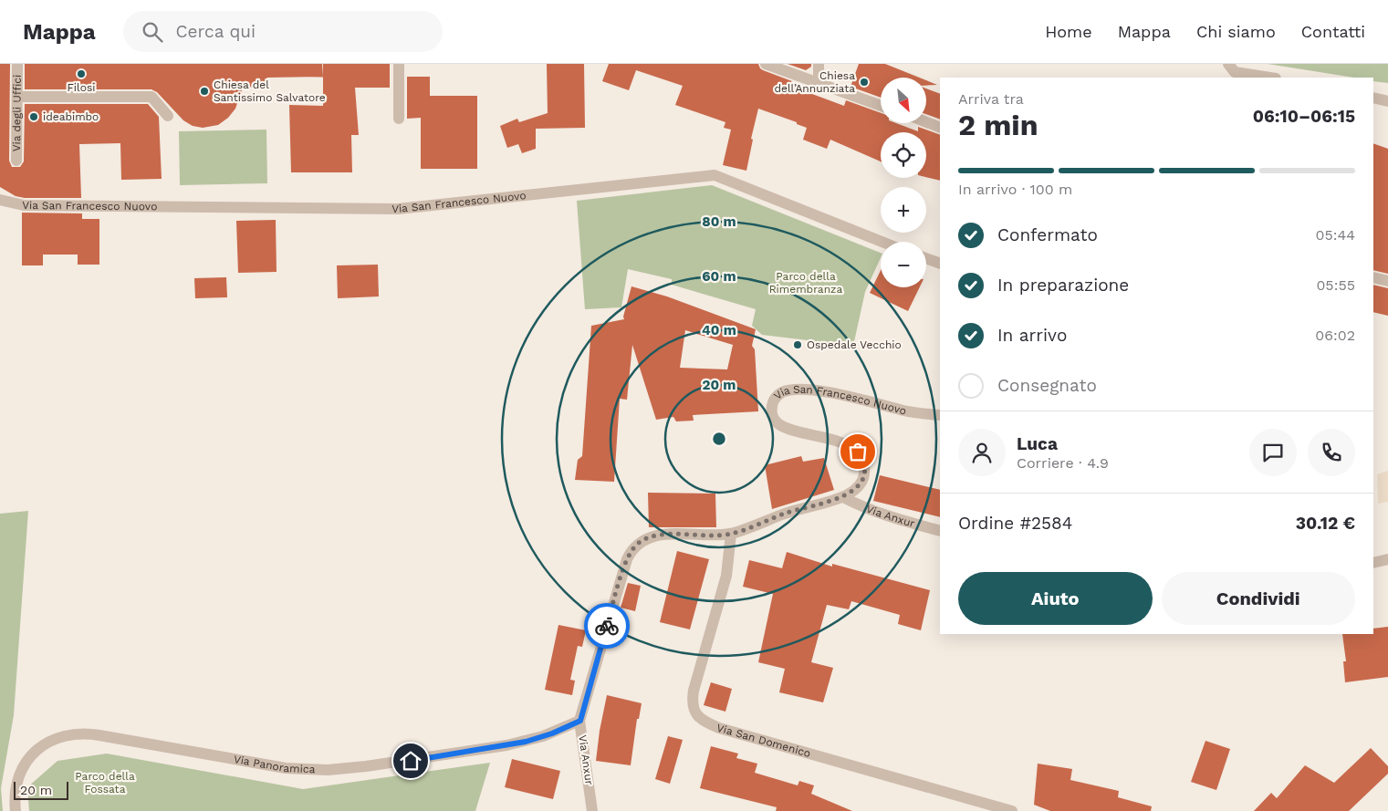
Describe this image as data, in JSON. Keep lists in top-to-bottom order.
{
  "streets": {
    "street": [
      "Via degli Uffici",
      "Via San Francesco Nuovo",
      "Via Anxur",
      "Via San Domenico",
      "Via Panoramica"
    ]
  },
  "crossings": [
    ["Via San Francesco Nuovo", "Via Anxur"],
    ["Via Anxur", "Via San Domenico"],
    ["Via Anxur", "Via Panoramica"]
  ],
  "parks": ["Parco della Rimembranza", "Parco della Fossata"],
  "places": [
    "Filosi",
    "Chiesa dell’Annunziata",
    "Chiesa del Santissimo Salvatore",
    "ideabimbo",
    "Ospedale Vecchio"
  ],
  "scale_bar": "20 m",
  "north": "bottom right",
  "page": {
    "header": "Mappa",
    "search": "Cerca qui",
    "nav": [
      "Home",
      "Mappa",
      "Chi siamo",
      "Contatti"
    ],
    "map_buttons": ["+", "−"],
    "heading": ["2 min", "Arriva tra", "06:10–06:15"],
    "panel": [
      "Luca",
      "Corriere · 4.9",
      "Ordine #2584",
      "30.12 €"
    ],
    "bar": "In arrivo · 100 m",
    "list": [
      ["Confermato", "05:44"],
      ["In preparazione", "05:55"],
      ["In arrivo", "06:02"],
      "Consegnato"
    ],
    "buttons": ["Aiuto", "Condividi"],
    "scale": "20 m"
  },
  "rings": [
    "80 m",
    "60 m",
    "40 m",
    "20 m"
  ]
}
